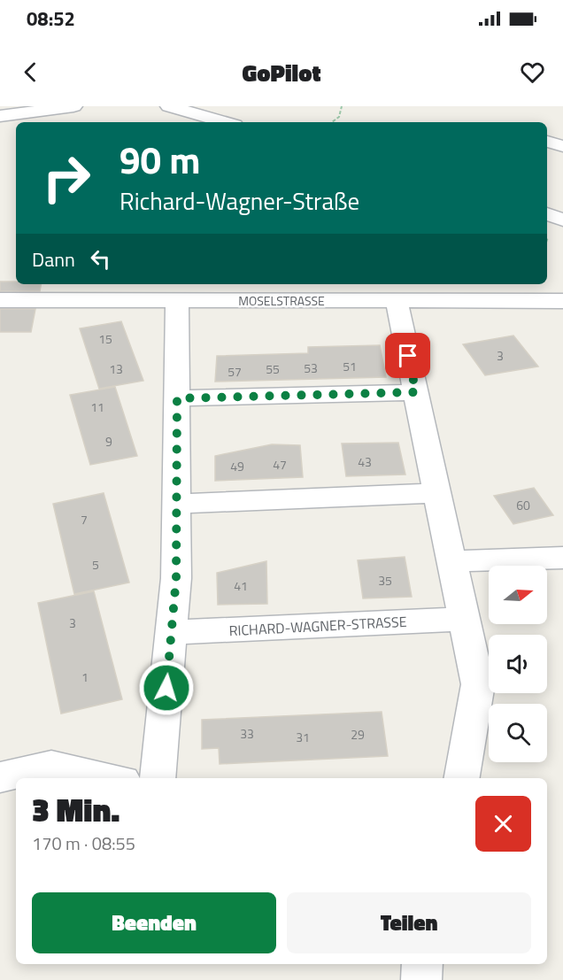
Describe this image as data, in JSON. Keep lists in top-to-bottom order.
{
  "streets": {
    "street": ["MOSELSTRASSE", "RICHARD-WAGNER-STRASSE"]
  },
  "house_numbers": [
    "15",
    "3",
    "51",
    "53",
    "13",
    "55",
    "57",
    "11",
    "9",
    "43",
    "47",
    "49",
    "60",
    "7",
    "5",
    "35",
    "41",
    "3",
    "1",
    "33",
    "29",
    "31"
  ],
  "north": "right",
  "page": {
    "status": "08:52",
    "header": "GoPilot",
    "turn": ["90 m", "Richard-Wagner-Straße"],
    "then": "Dann",
    "heading": ["3 Min.", "170 m · 08:55"],
    "buttons": ["Beenden", "Teilen"]
  }
}
